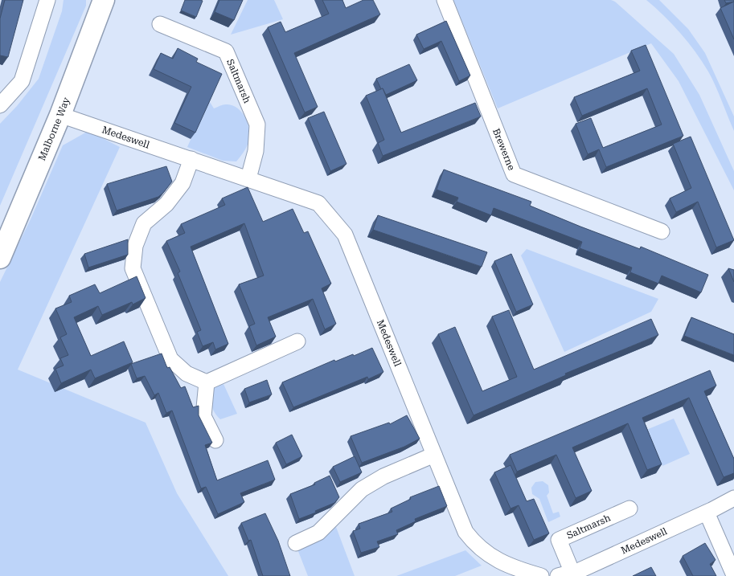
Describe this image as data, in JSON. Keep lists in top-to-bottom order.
{
  "streets": {
    "street": [
      "Saltmarsh",
      "Malborne Way",
      "Medeswell",
      "Brewerne"
    ]
  },
  "crossings": [
    ["Saltmarsh", "Medeswell"],
    ["Malborne Way", "Medeswell"]
  ]
}
